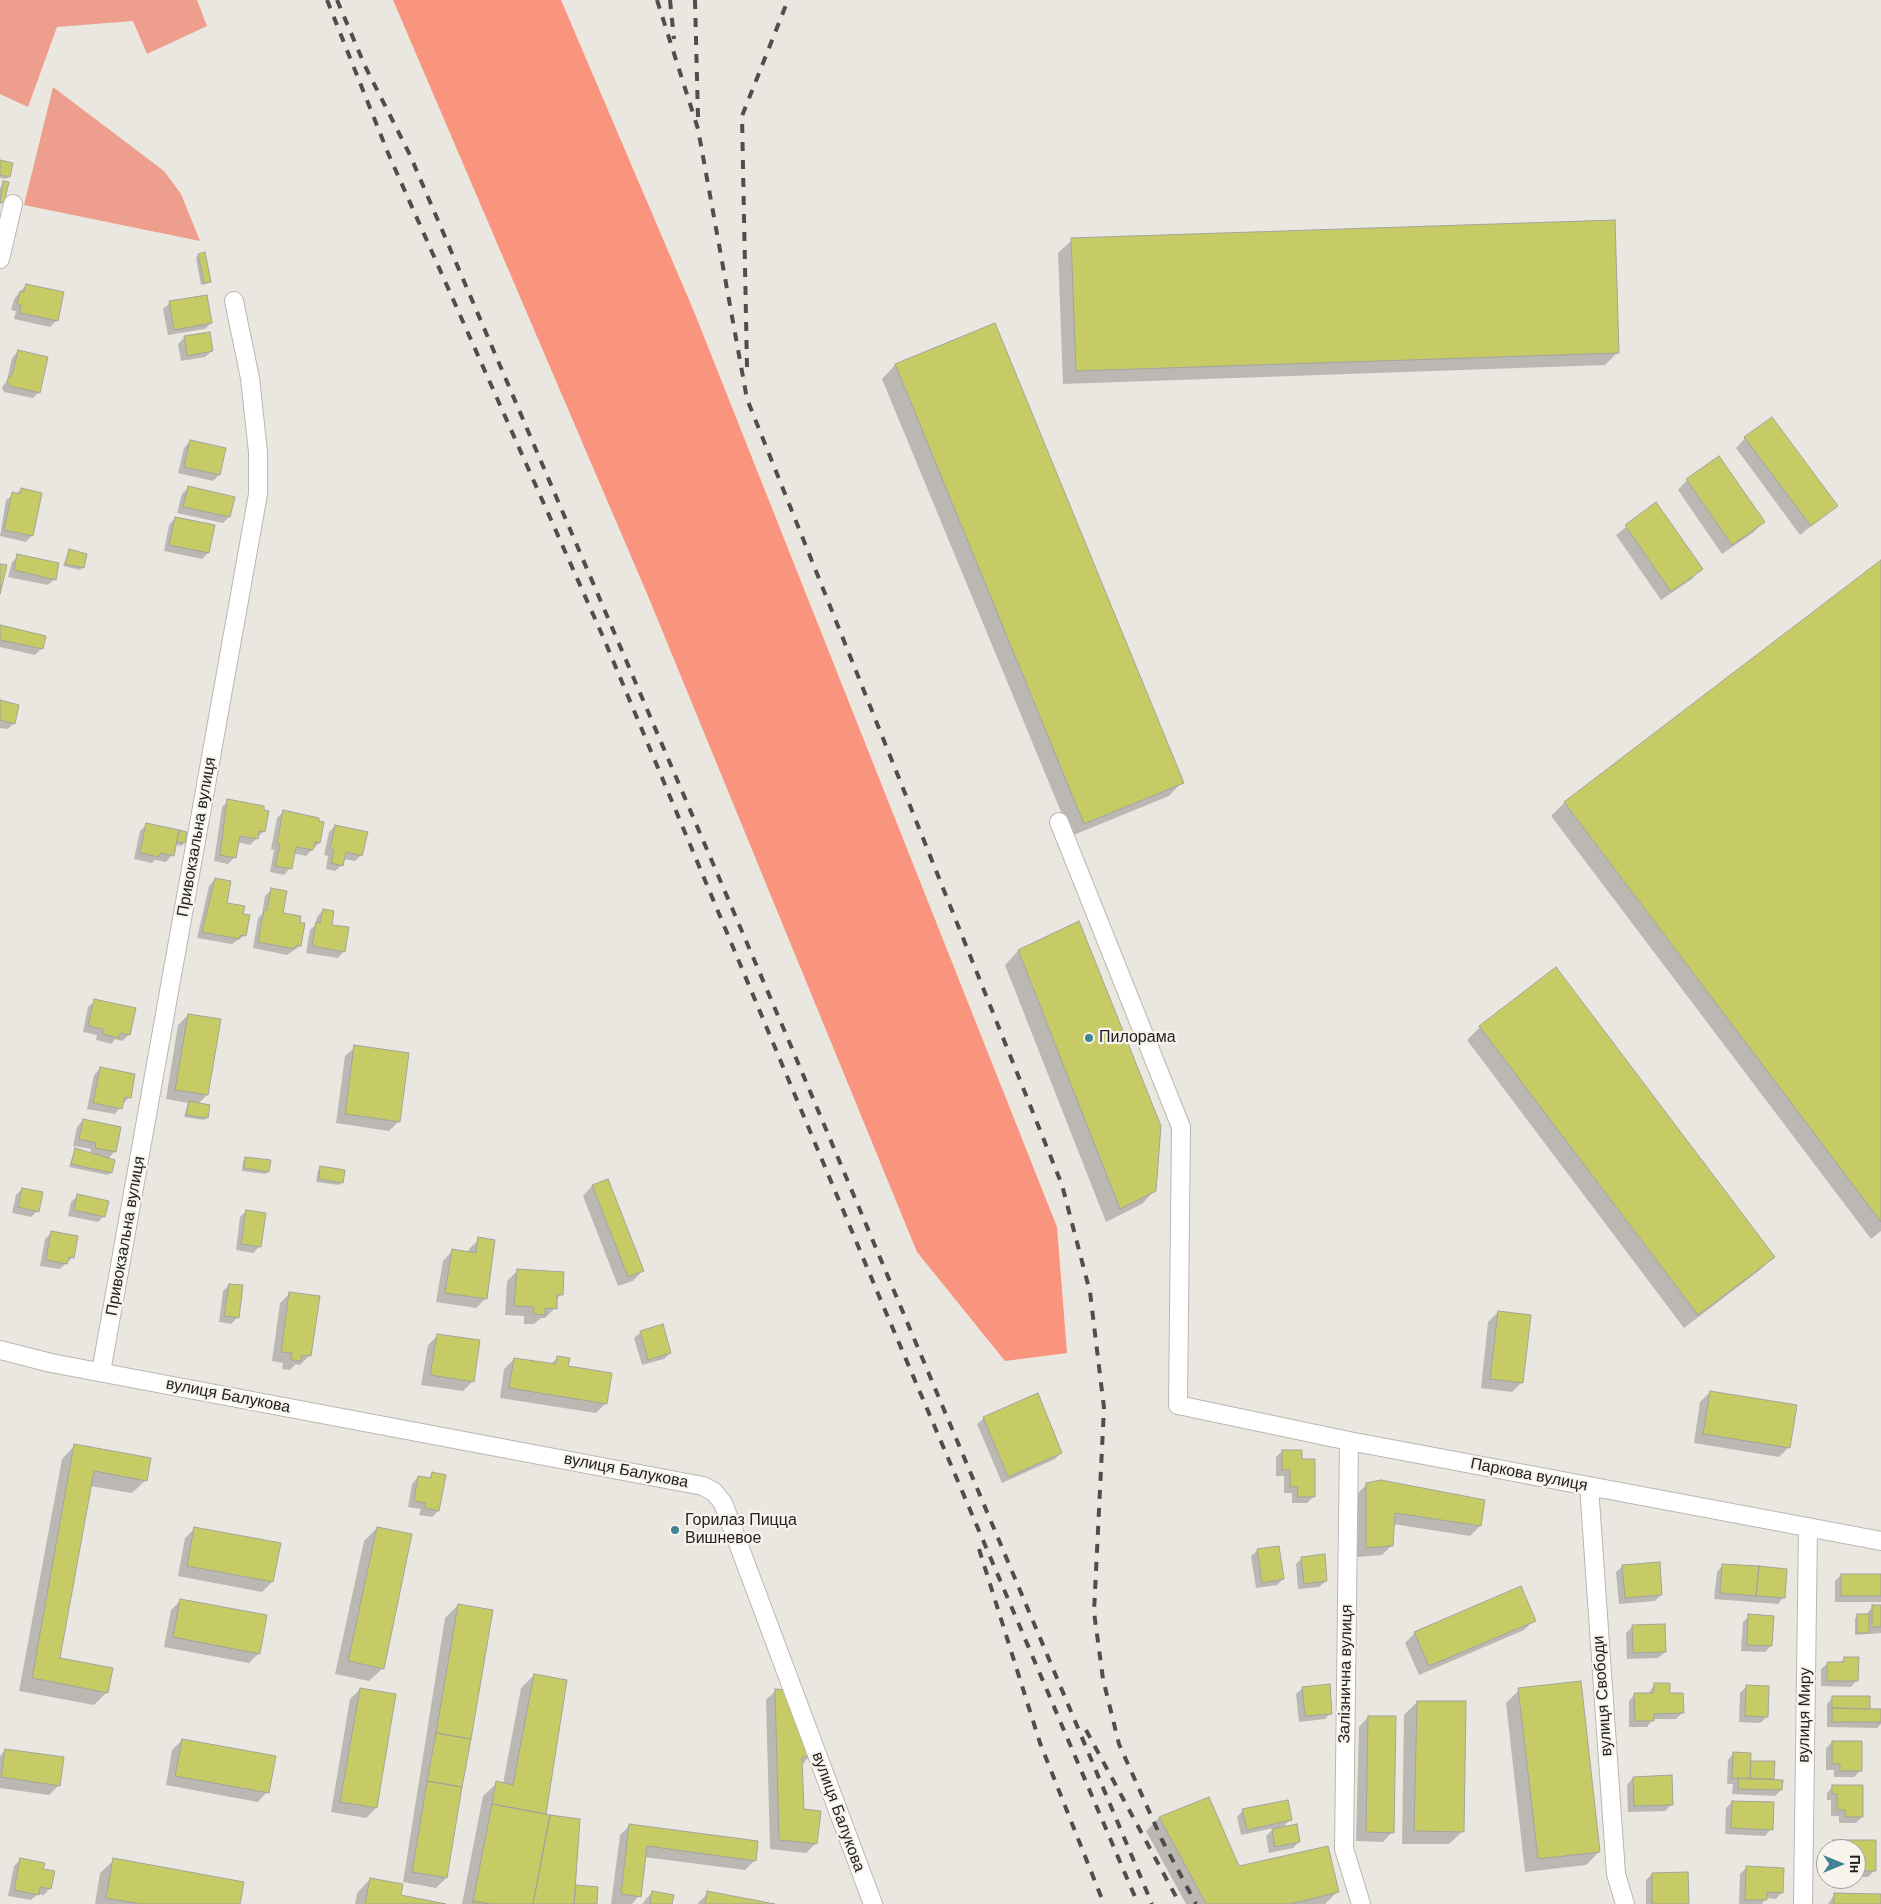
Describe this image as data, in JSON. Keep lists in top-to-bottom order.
{
  "streets": {
    "street": [
      "Привокзальна вулиця",
      "вулиця Балукова",
      "Паркова вулиця",
      "Залізнична вулиця",
      "вулиця Свободи",
      "вулиця Миру"
    ]
  },
  "crossings": [
    ["Привокзальна вулиця", "вулиця Балукова"],
    ["Паркова вулиця", "Залізнична вулиця"],
    ["Паркова вулиця", "вулиця Свободи"],
    ["Паркова вулиця", "вулиця Миру"]
  ],
  "places": ["Пилорама", "Горилаз Пицца Вишневое"],
  "north": "right"
}
